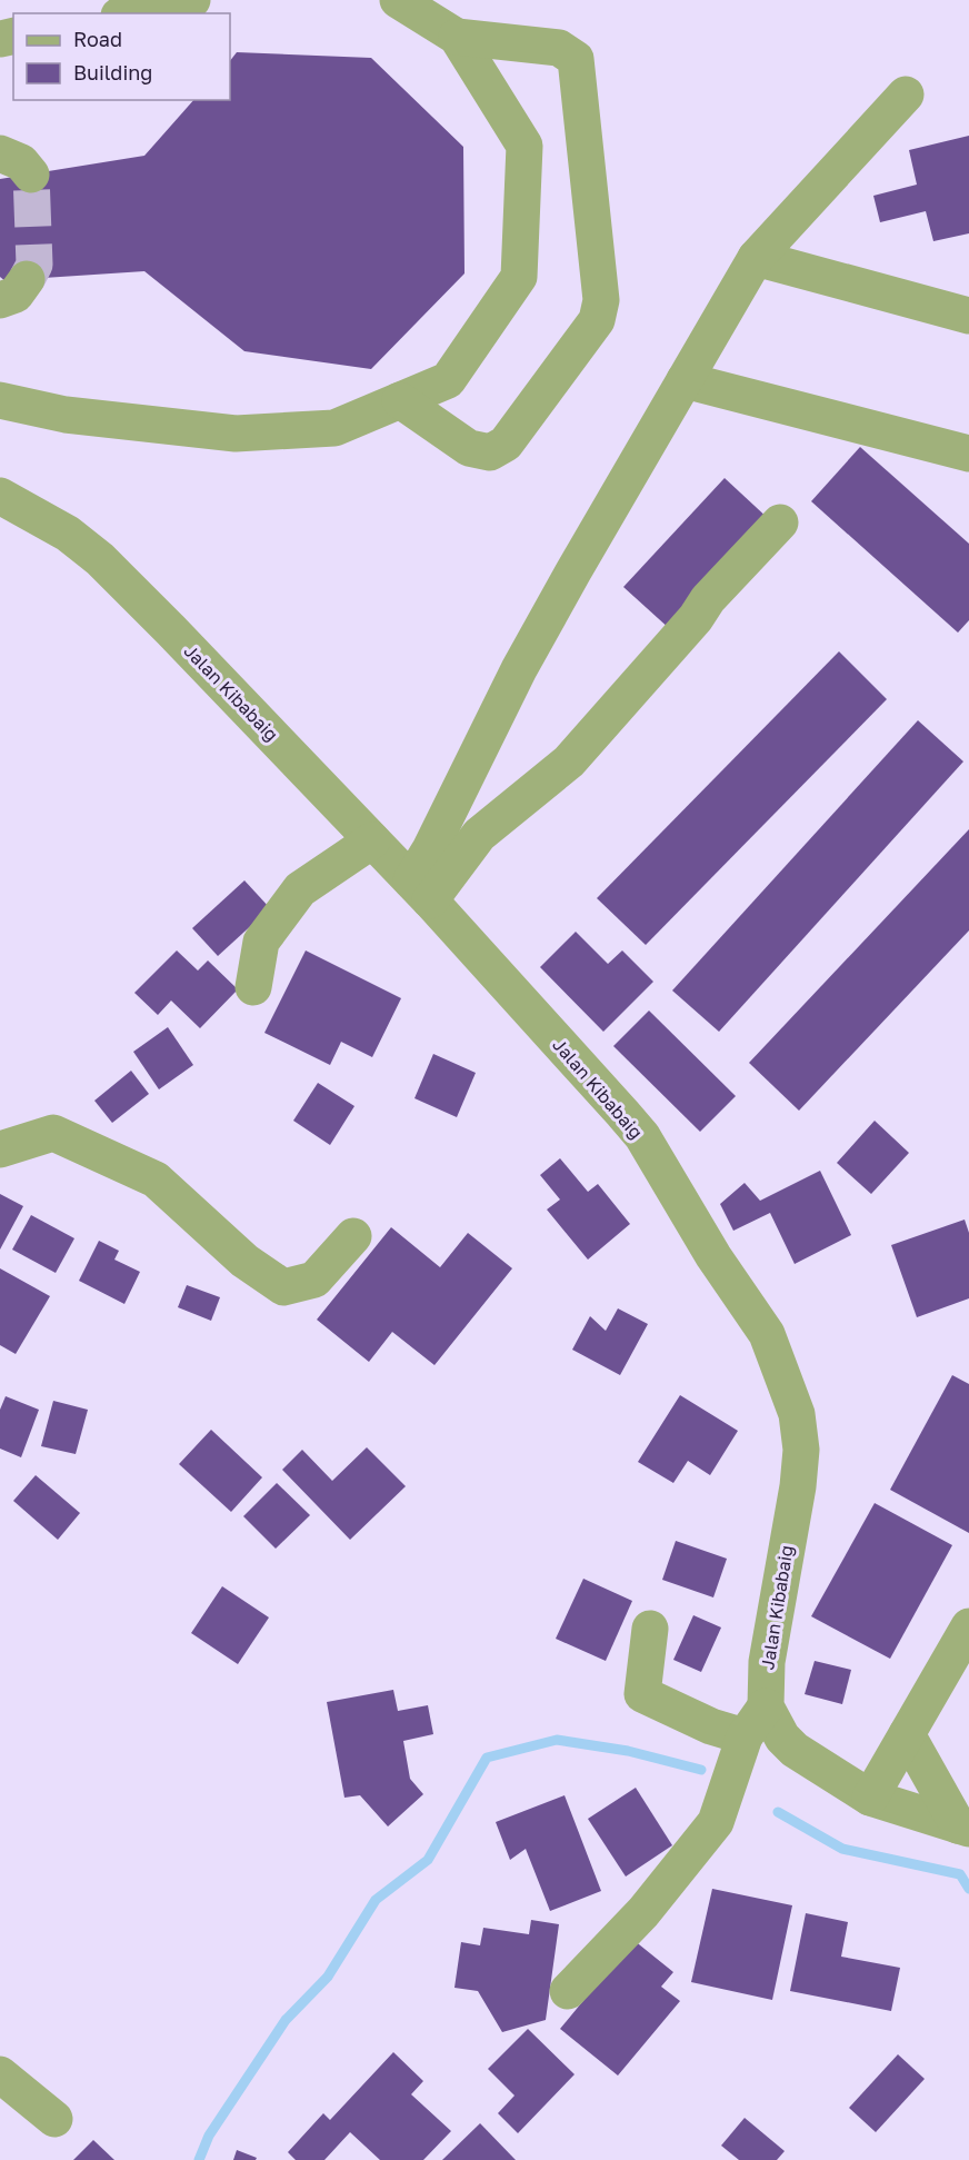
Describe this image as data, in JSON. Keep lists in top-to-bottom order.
{
  "streets": {
    "street": ["Jalan Kibabaig"]
  },
  "legend": ["Road", "Building"]
}
